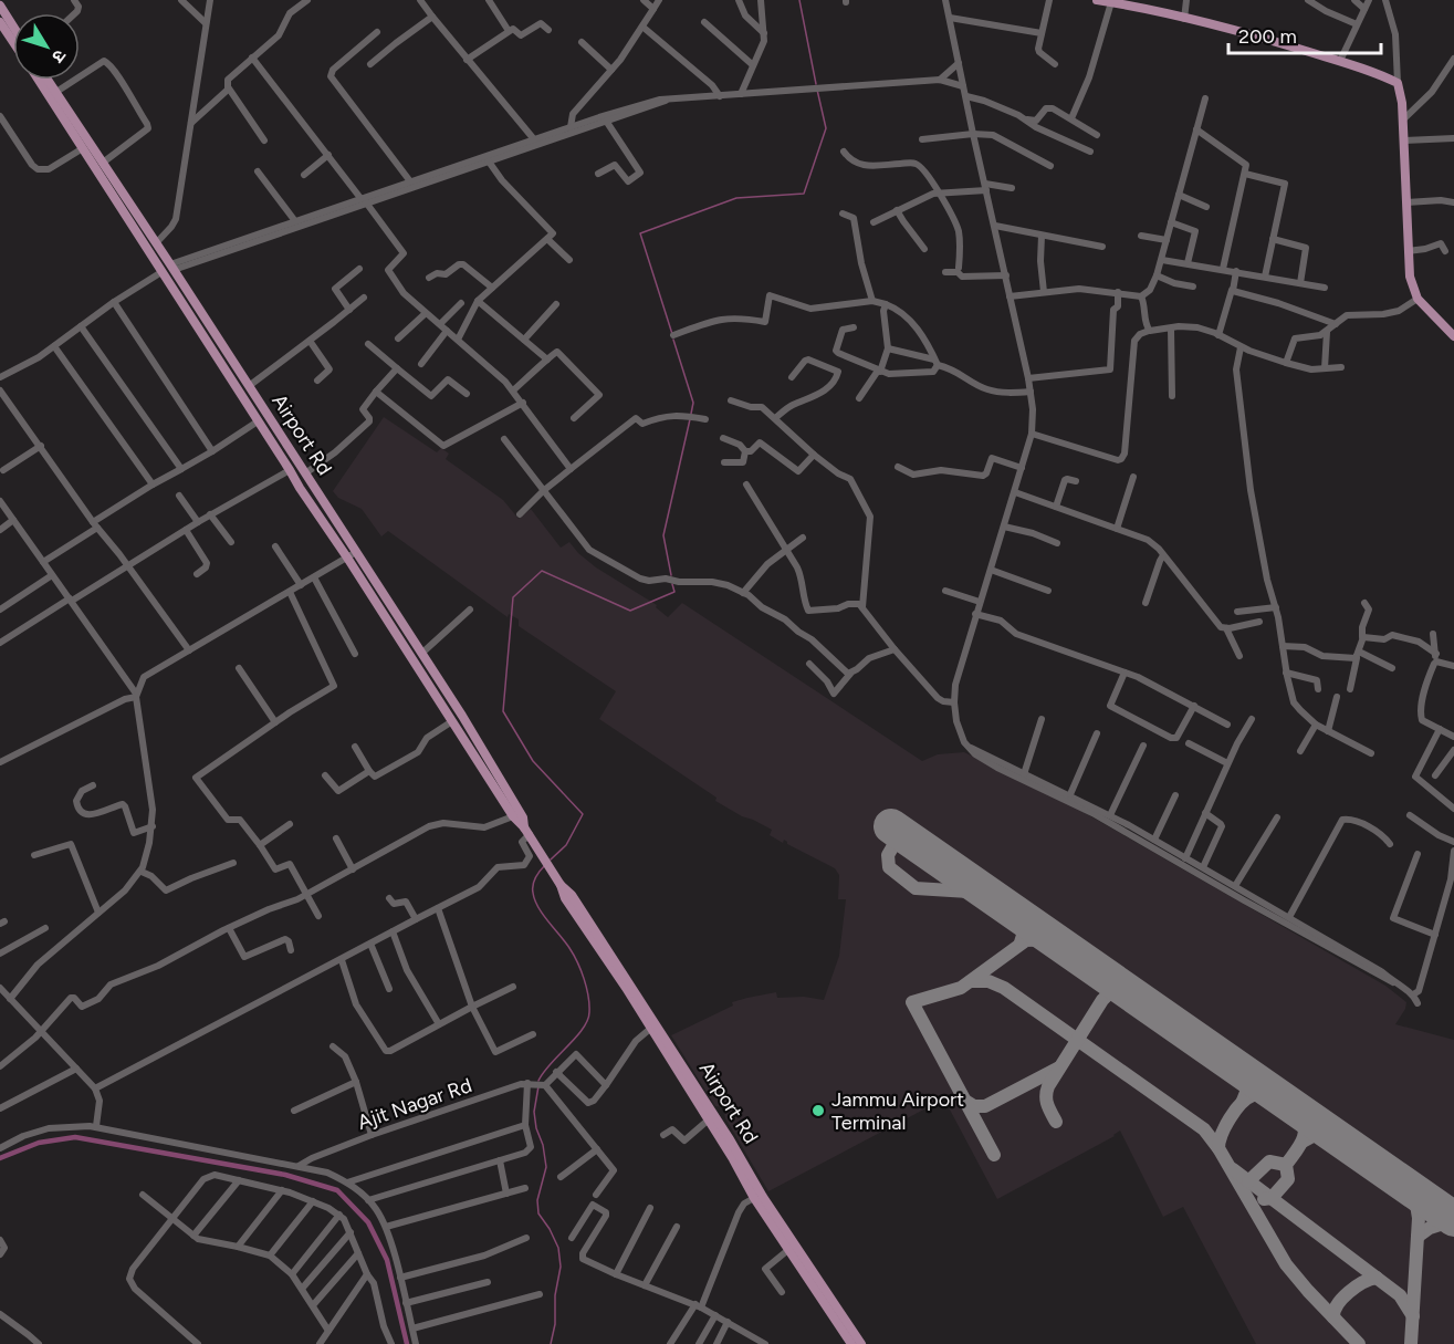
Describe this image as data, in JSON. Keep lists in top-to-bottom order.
{
  "streets": {
    "main road": ["Airport Rd"],
    "street": ["Ajit Nagar Rd"]
  },
  "places": ["Jammu Airport Terminal"],
  "scale_bar": "200 m",
  "north": "bottom right"
}
